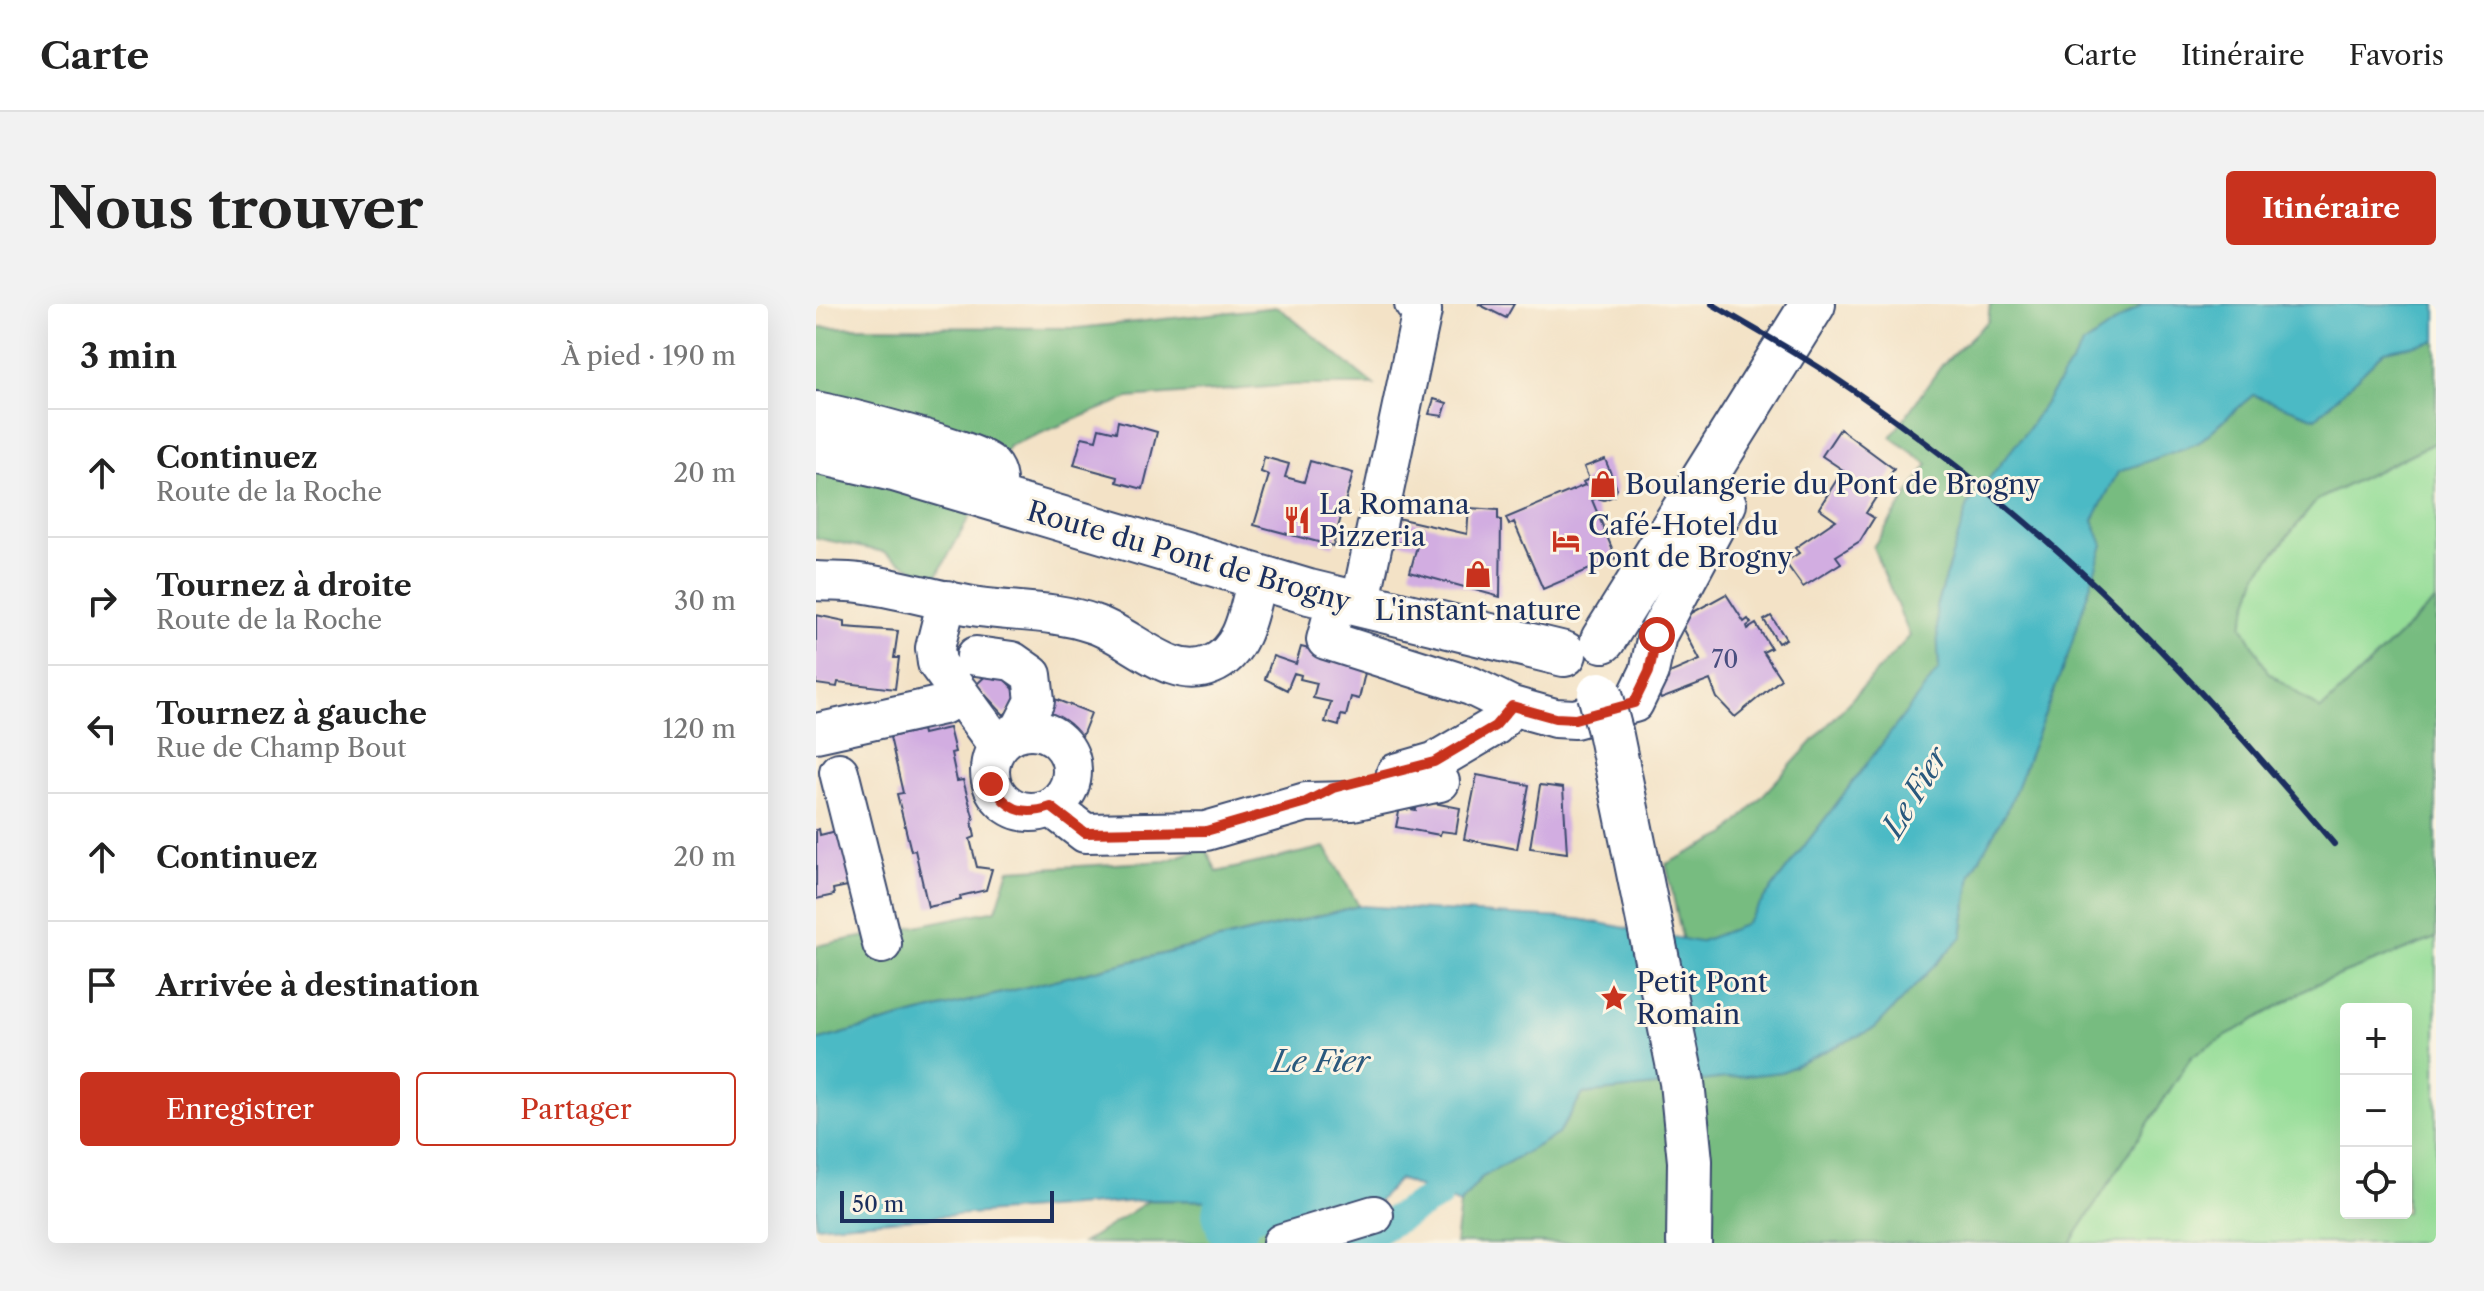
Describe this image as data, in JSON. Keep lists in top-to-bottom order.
{
  "streets": {
    "main road": ["Route du Pont de Brogny"]
  },
  "water": ["Le Fier"],
  "places": {
    "shop": ["Boulangerie du Pont de Brogny", "L'instant nature"],
    "restaurant": ["La Romana Pizzeria"],
    "hotel": ["Café-Hotel du pont de Brogny"],
    "place": ["Petit Pont Romain"]
  },
  "house_numbers": ["70"],
  "scale_bar": "50 m",
  "page": {
    "header": "Carte",
    "nav": ["Carte", "Itinéraire", "Favoris"],
    "buttons": [
      "Itinéraire",
      ["Enregistrer", "Partager"]
    ],
    "title": "Nous trouver",
    "heading": ["3 min", "À pied · 190 m"],
    "list": [
      ["Continuez", "Route de la Roche", "20 m"],
      ["Tournez à droite", "Route de la Roche", "30 m"],
      ["Tournez à gauche", "Rue de Champ Bout", "120 m"],
      ["Continuez", "20 m"],
      "Arrivée à destination"
    ],
    "map_buttons": ["+", "−"],
    "scale": "50 m"
  }
}
